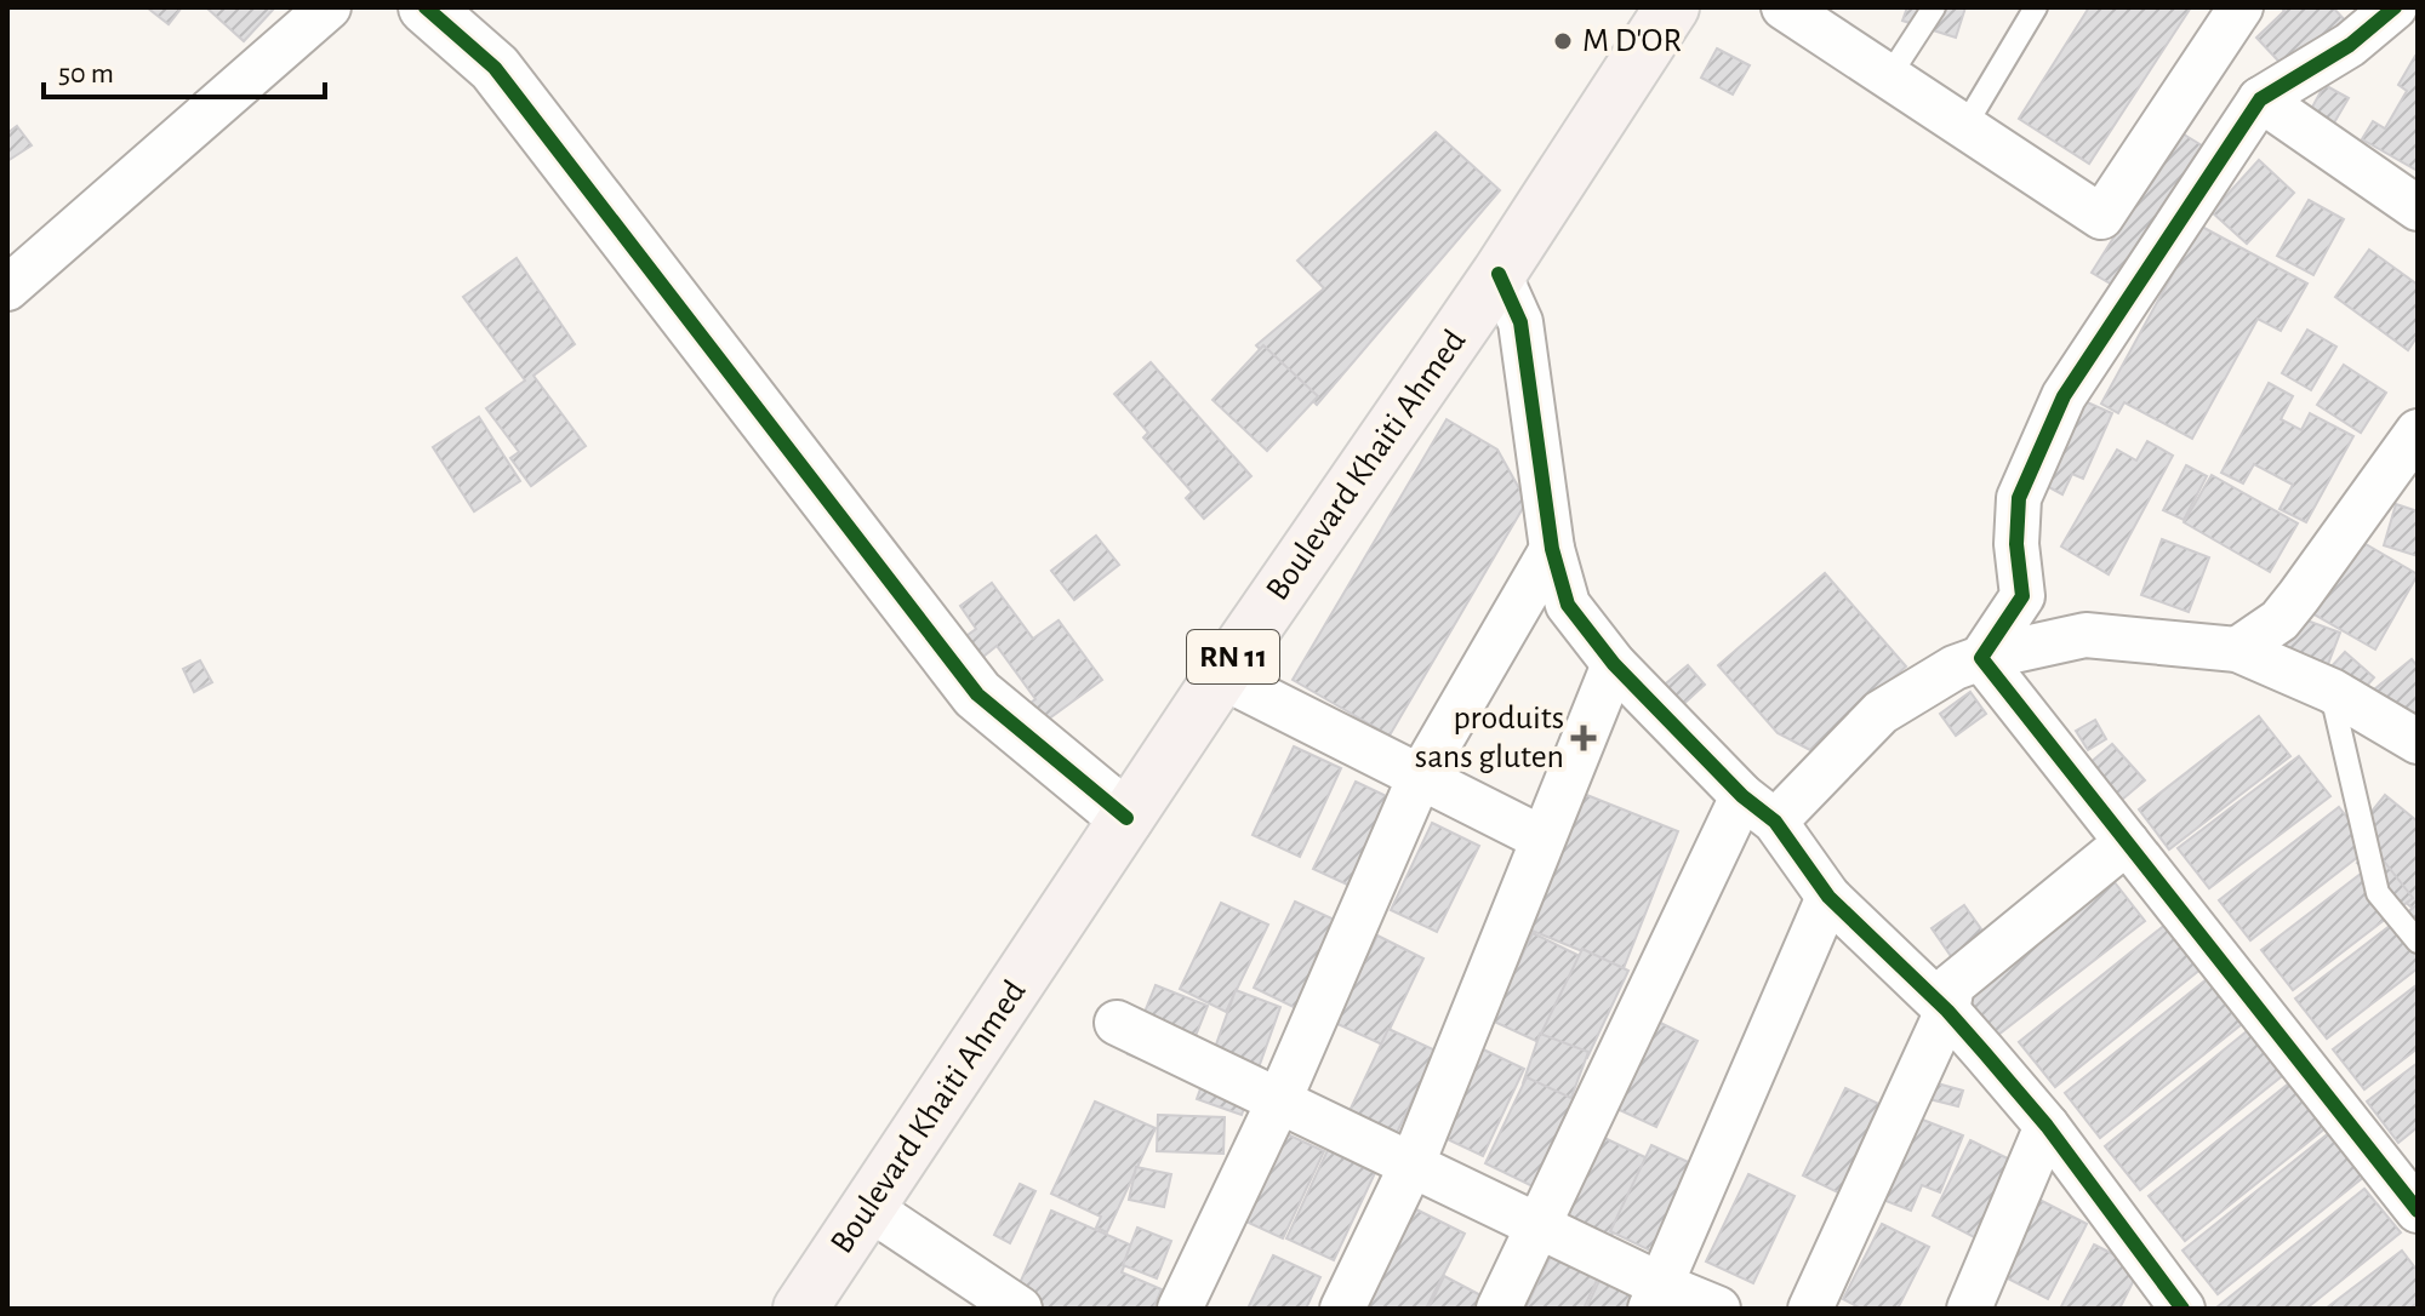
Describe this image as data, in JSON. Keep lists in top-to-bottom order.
{
  "streets": {
    "highway": ["Boulevard Khaiti Ahmed", "RN 11"]
  },
  "places": {
    "other": ["M D'OR"],
    "health": ["produits sans gluten"]
  },
  "scale_bar": "50 m"
}
